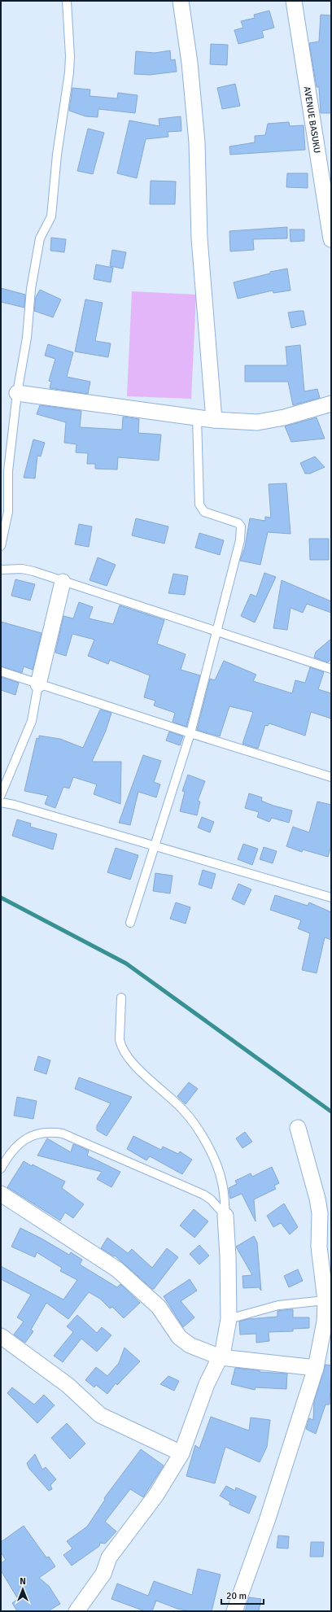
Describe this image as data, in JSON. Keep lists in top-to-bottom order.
{
  "streets": {
    "street": ["AVENUE BASUKU"]
  },
  "scale_bar": "20 m",
  "north": "top"
}
